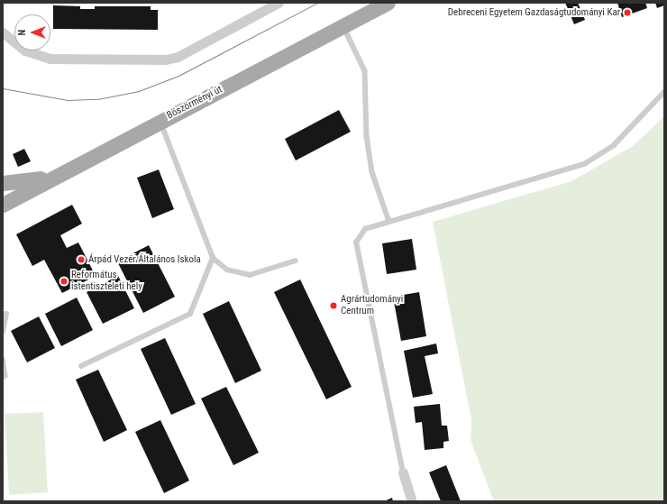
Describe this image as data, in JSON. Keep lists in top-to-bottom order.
{
  "streets": {
    "main road": ["Böszörményi út"]
  },
  "places": [
    "Debreceni Egyetem Gazdaságtudományi Kar",
    "Árpád Vezér Általános Iskola",
    "Református istentiszteleti hely",
    "Agrártudományi Centrum"
  ],
  "north": "left"
}
